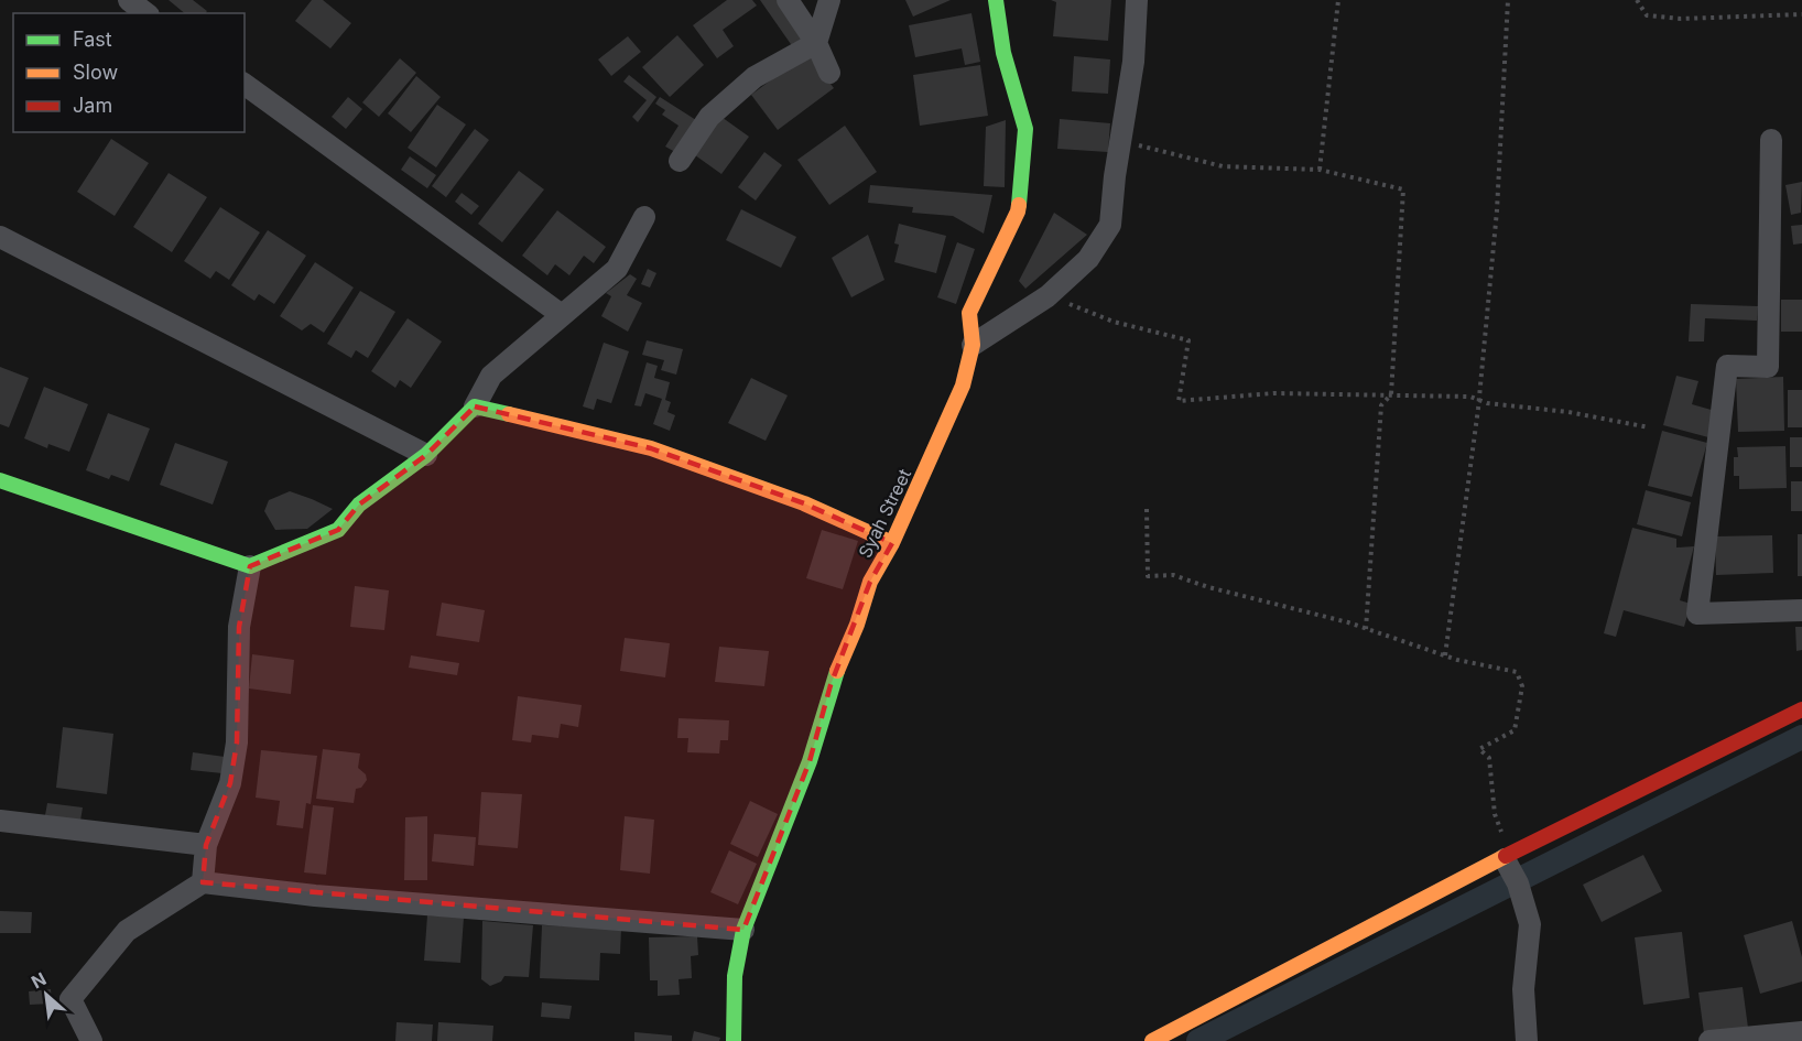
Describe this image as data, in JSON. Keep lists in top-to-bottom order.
{
  "streets": {
    "street": ["Syah Street"]
  },
  "legend": ["Fast", "Slow", "Jam"],
  "north": "top left"
}
